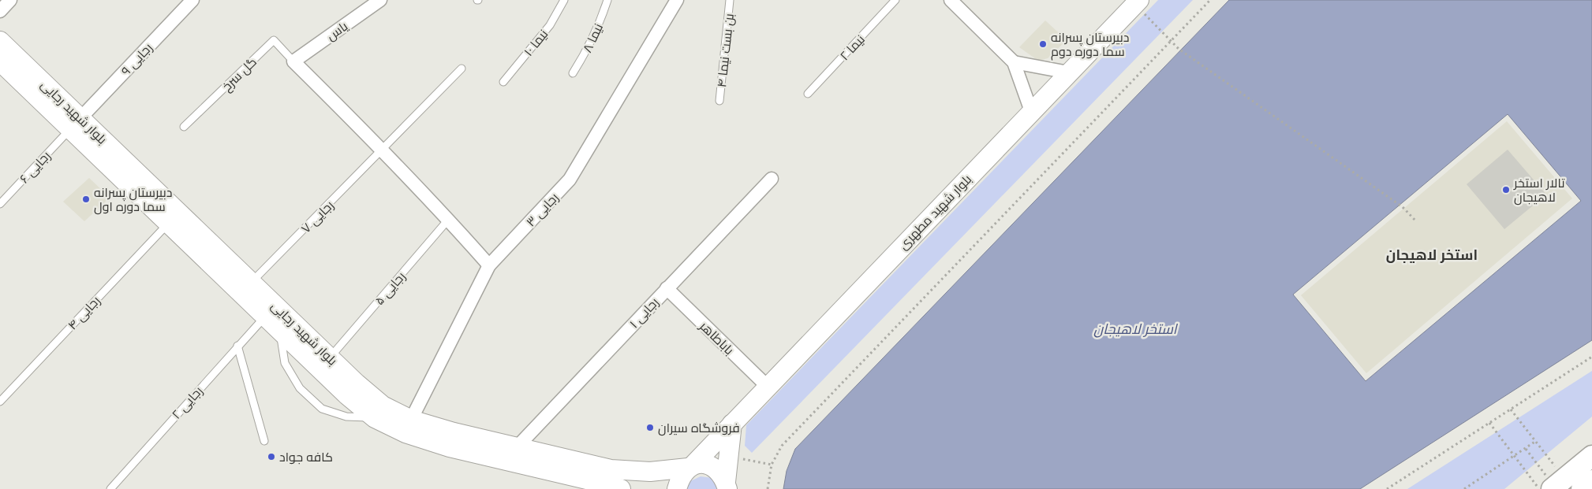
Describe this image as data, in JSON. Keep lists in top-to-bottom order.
{
  "streets": {
    "main road": ["بلوار شهید رجایی", "بلوار شهید مطهری"],
    "street": [
      "یاس",
      "رجایی ۹",
      "رجایی ۳",
      "رجایی ۱",
      "باباطاهر"
    ],
    "lane": [
      "نیما ۸",
      "نیما ۱۰",
      "نیما ۲",
      "بن بست نیما ۴",
      "گل سرخ",
      "رجایی ۶",
      "رجایی ۷",
      "رجایی ۵",
      "رجایی ۴",
      "رجایی ۲"
    ]
  },
  "crossings": [
    ["یاس", "گل سرخ"],
    ["رجایی ۹", "بلوار شهید رجایی"],
    ["رجایی ۹", "رجایی ۶"],
    ["بلوار شهید رجایی", "رجایی ۶"],
    ["بلوار شهید رجایی", "رجایی ۳"],
    ["بلوار شهید رجایی", "بلوار شهید مطهری"],
    ["بلوار شهید رجایی", "رجایی ۷"],
    ["بلوار شهید رجایی", "رجایی ۵"],
    ["بلوار شهید رجایی", "رجایی ۴"],
    ["بلوار شهید رجایی", "رجایی ۱"],
    ["بلوار شهید رجایی", "رجایی ۲"],
    ["بلوار شهید مطهری", "باباطاهر"],
    ["رجایی ۱", "باباطاهر"]
  ],
  "districts": ["استخر لاهیجان"],
  "water": ["استخر لاهیجان"],
  "places": [
    "دبیرستان پسرانه سما دوره دوم",
    "تالار استخر لاهیجان",
    "دبیرستان پسرانه سما دوره اول",
    "فروشگاه سیران",
    "کافه جواد"
  ]
}
